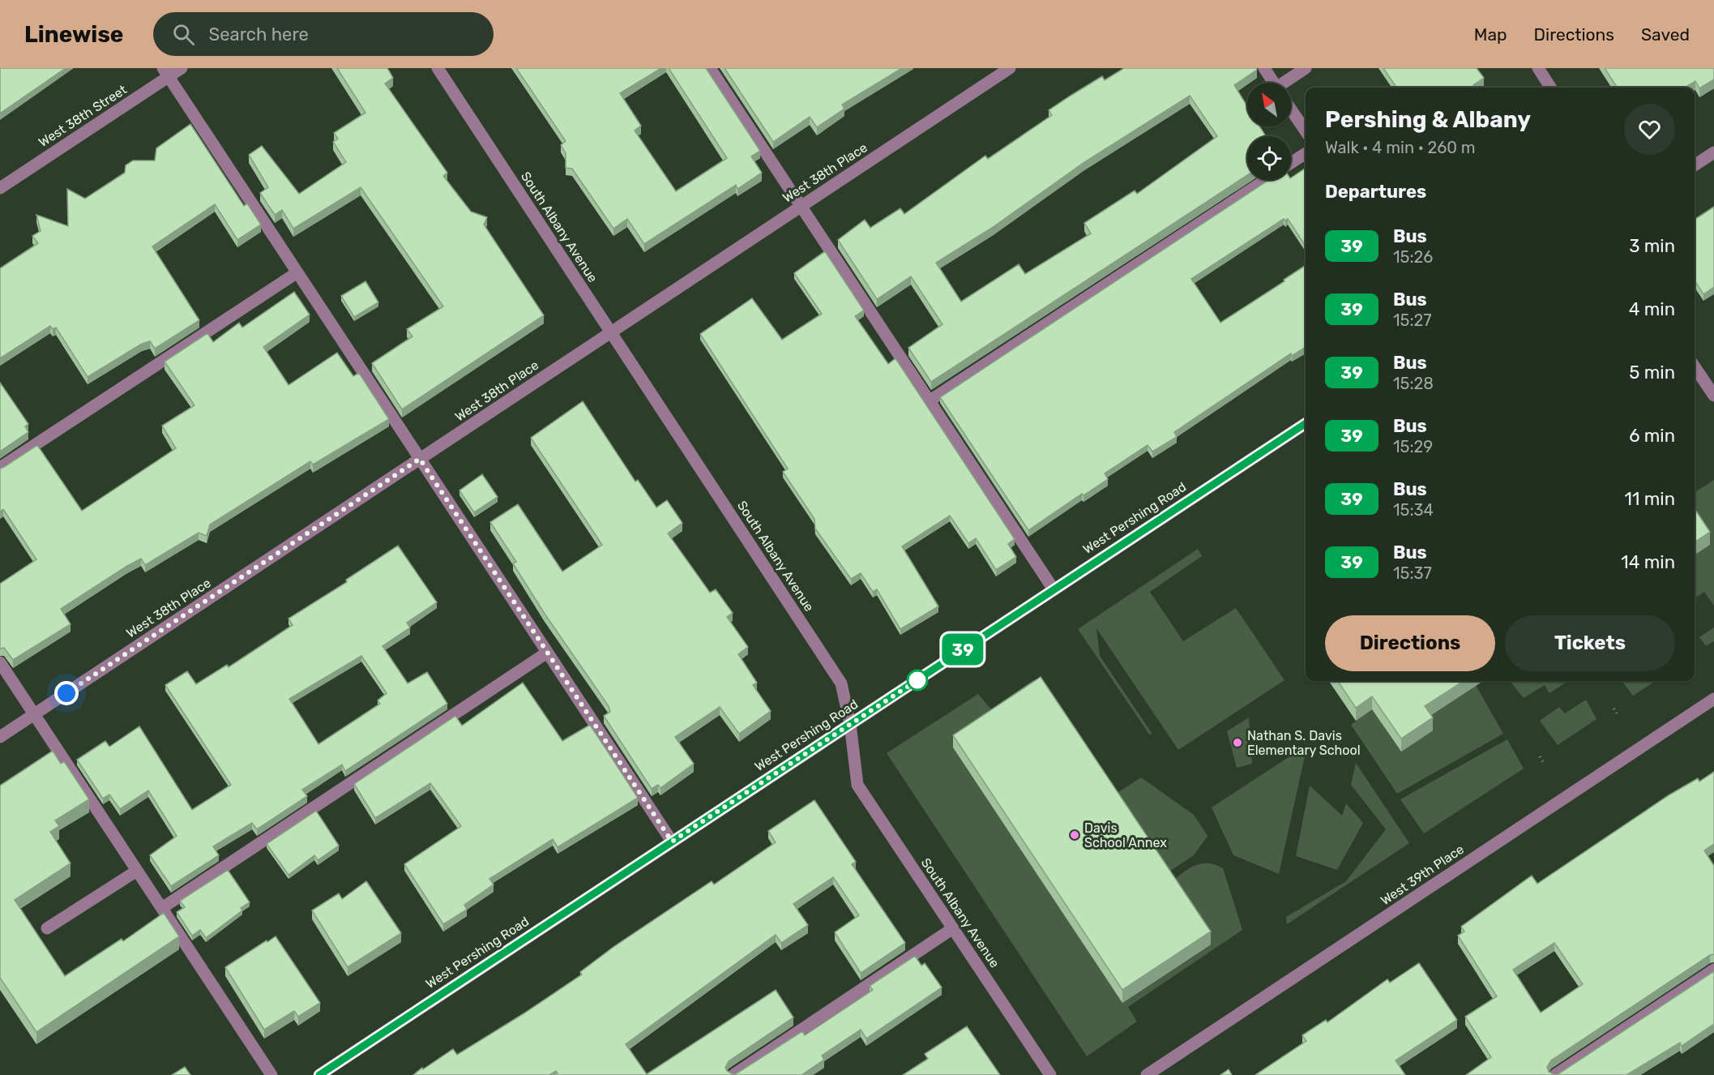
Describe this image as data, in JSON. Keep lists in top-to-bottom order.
{
  "streets": {
    "street": [
      "West 38th Street",
      "West 38th Place",
      "South Albany Avenue",
      "West Pershing Road",
      "West 39th Place"
    ]
  },
  "crossings": [
    ["West 38th Place", "South Albany Avenue"],
    ["South Albany Avenue", "West Pershing Road"]
  ],
  "places": ["Nathan S. Davis Elementary School", "Davis School Annex"],
  "lines": ["bus line 39"],
  "north": "top left",
  "page": {
    "header": "Linewise",
    "search": "Search here",
    "nav": ["Map", "Directions", "Saved"],
    "on_map": "39",
    "heading": [
      ["Pershing & Albany", "Walk · 4 min · 260 m"],
      "Departures"
    ],
    "list": [
      {
        "mark": "39",
        "name": "Bus",
        "note": "15:26",
        "value": "3 min"
      },
      {
        "mark": "39",
        "name": "Bus",
        "note": "15:27",
        "value": "4 min"
      },
      {
        "mark": "39",
        "name": "Bus",
        "note": "15:28",
        "value": "5 min"
      },
      {
        "mark": "39",
        "name": "Bus",
        "note": "15:29",
        "value": "6 min"
      },
      {
        "mark": "39",
        "name": "Bus",
        "note": "15:34",
        "value": "11 min"
      },
      {
        "mark": "39",
        "name": "Bus",
        "note": "15:37",
        "value": "14 min"
      }
    ],
    "buttons": ["Directions", "Tickets"]
  }
}
